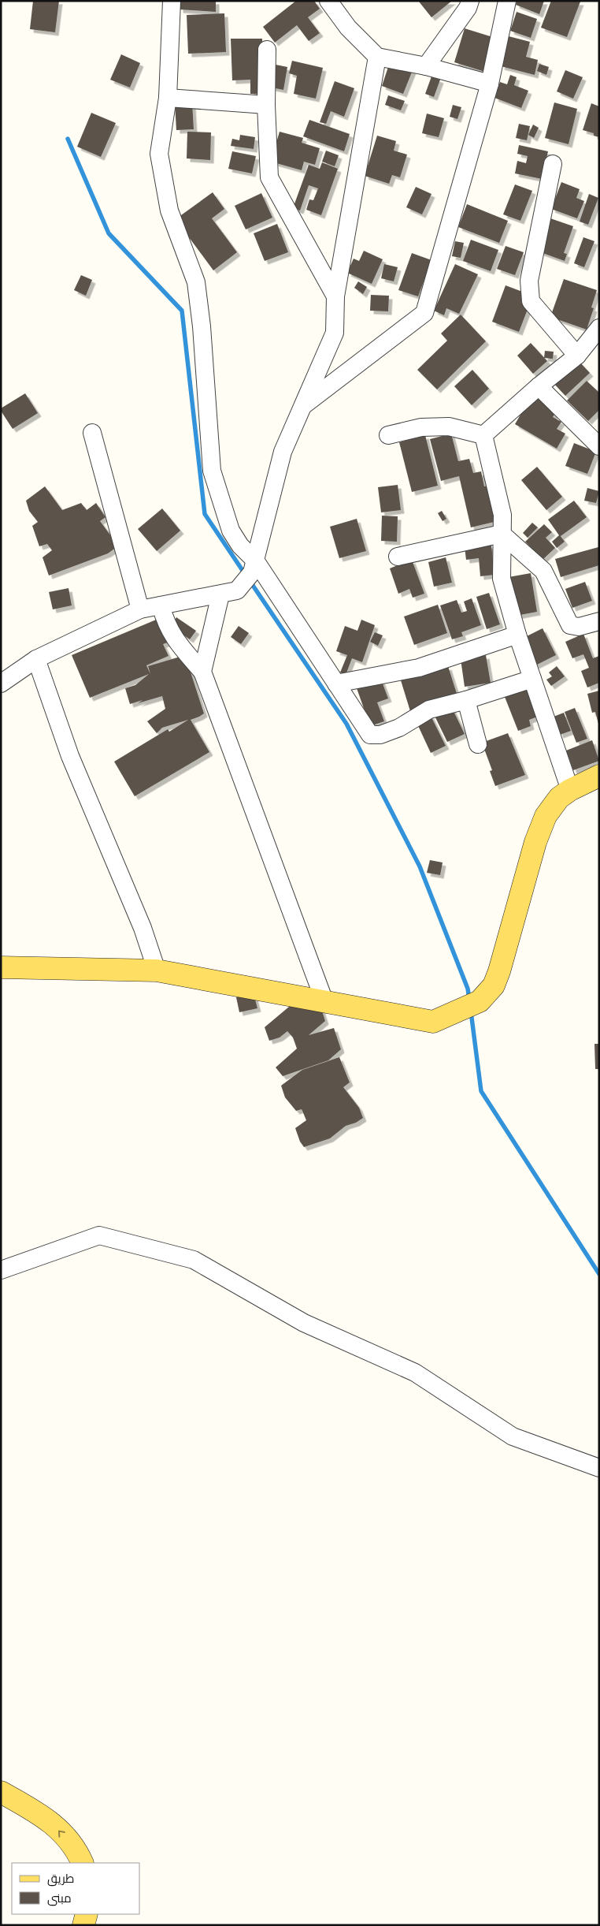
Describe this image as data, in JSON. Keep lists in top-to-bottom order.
{
  "legend": ["طريق", "مبنى"]
}
